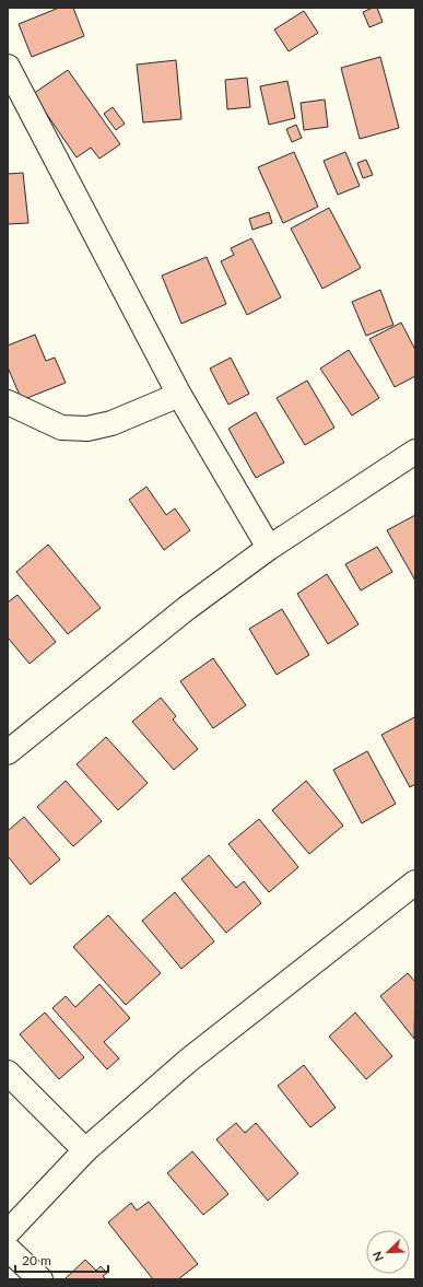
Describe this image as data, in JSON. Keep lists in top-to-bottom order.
{
  "scale_bar": "20 m",
  "north": "bottom left"
}
